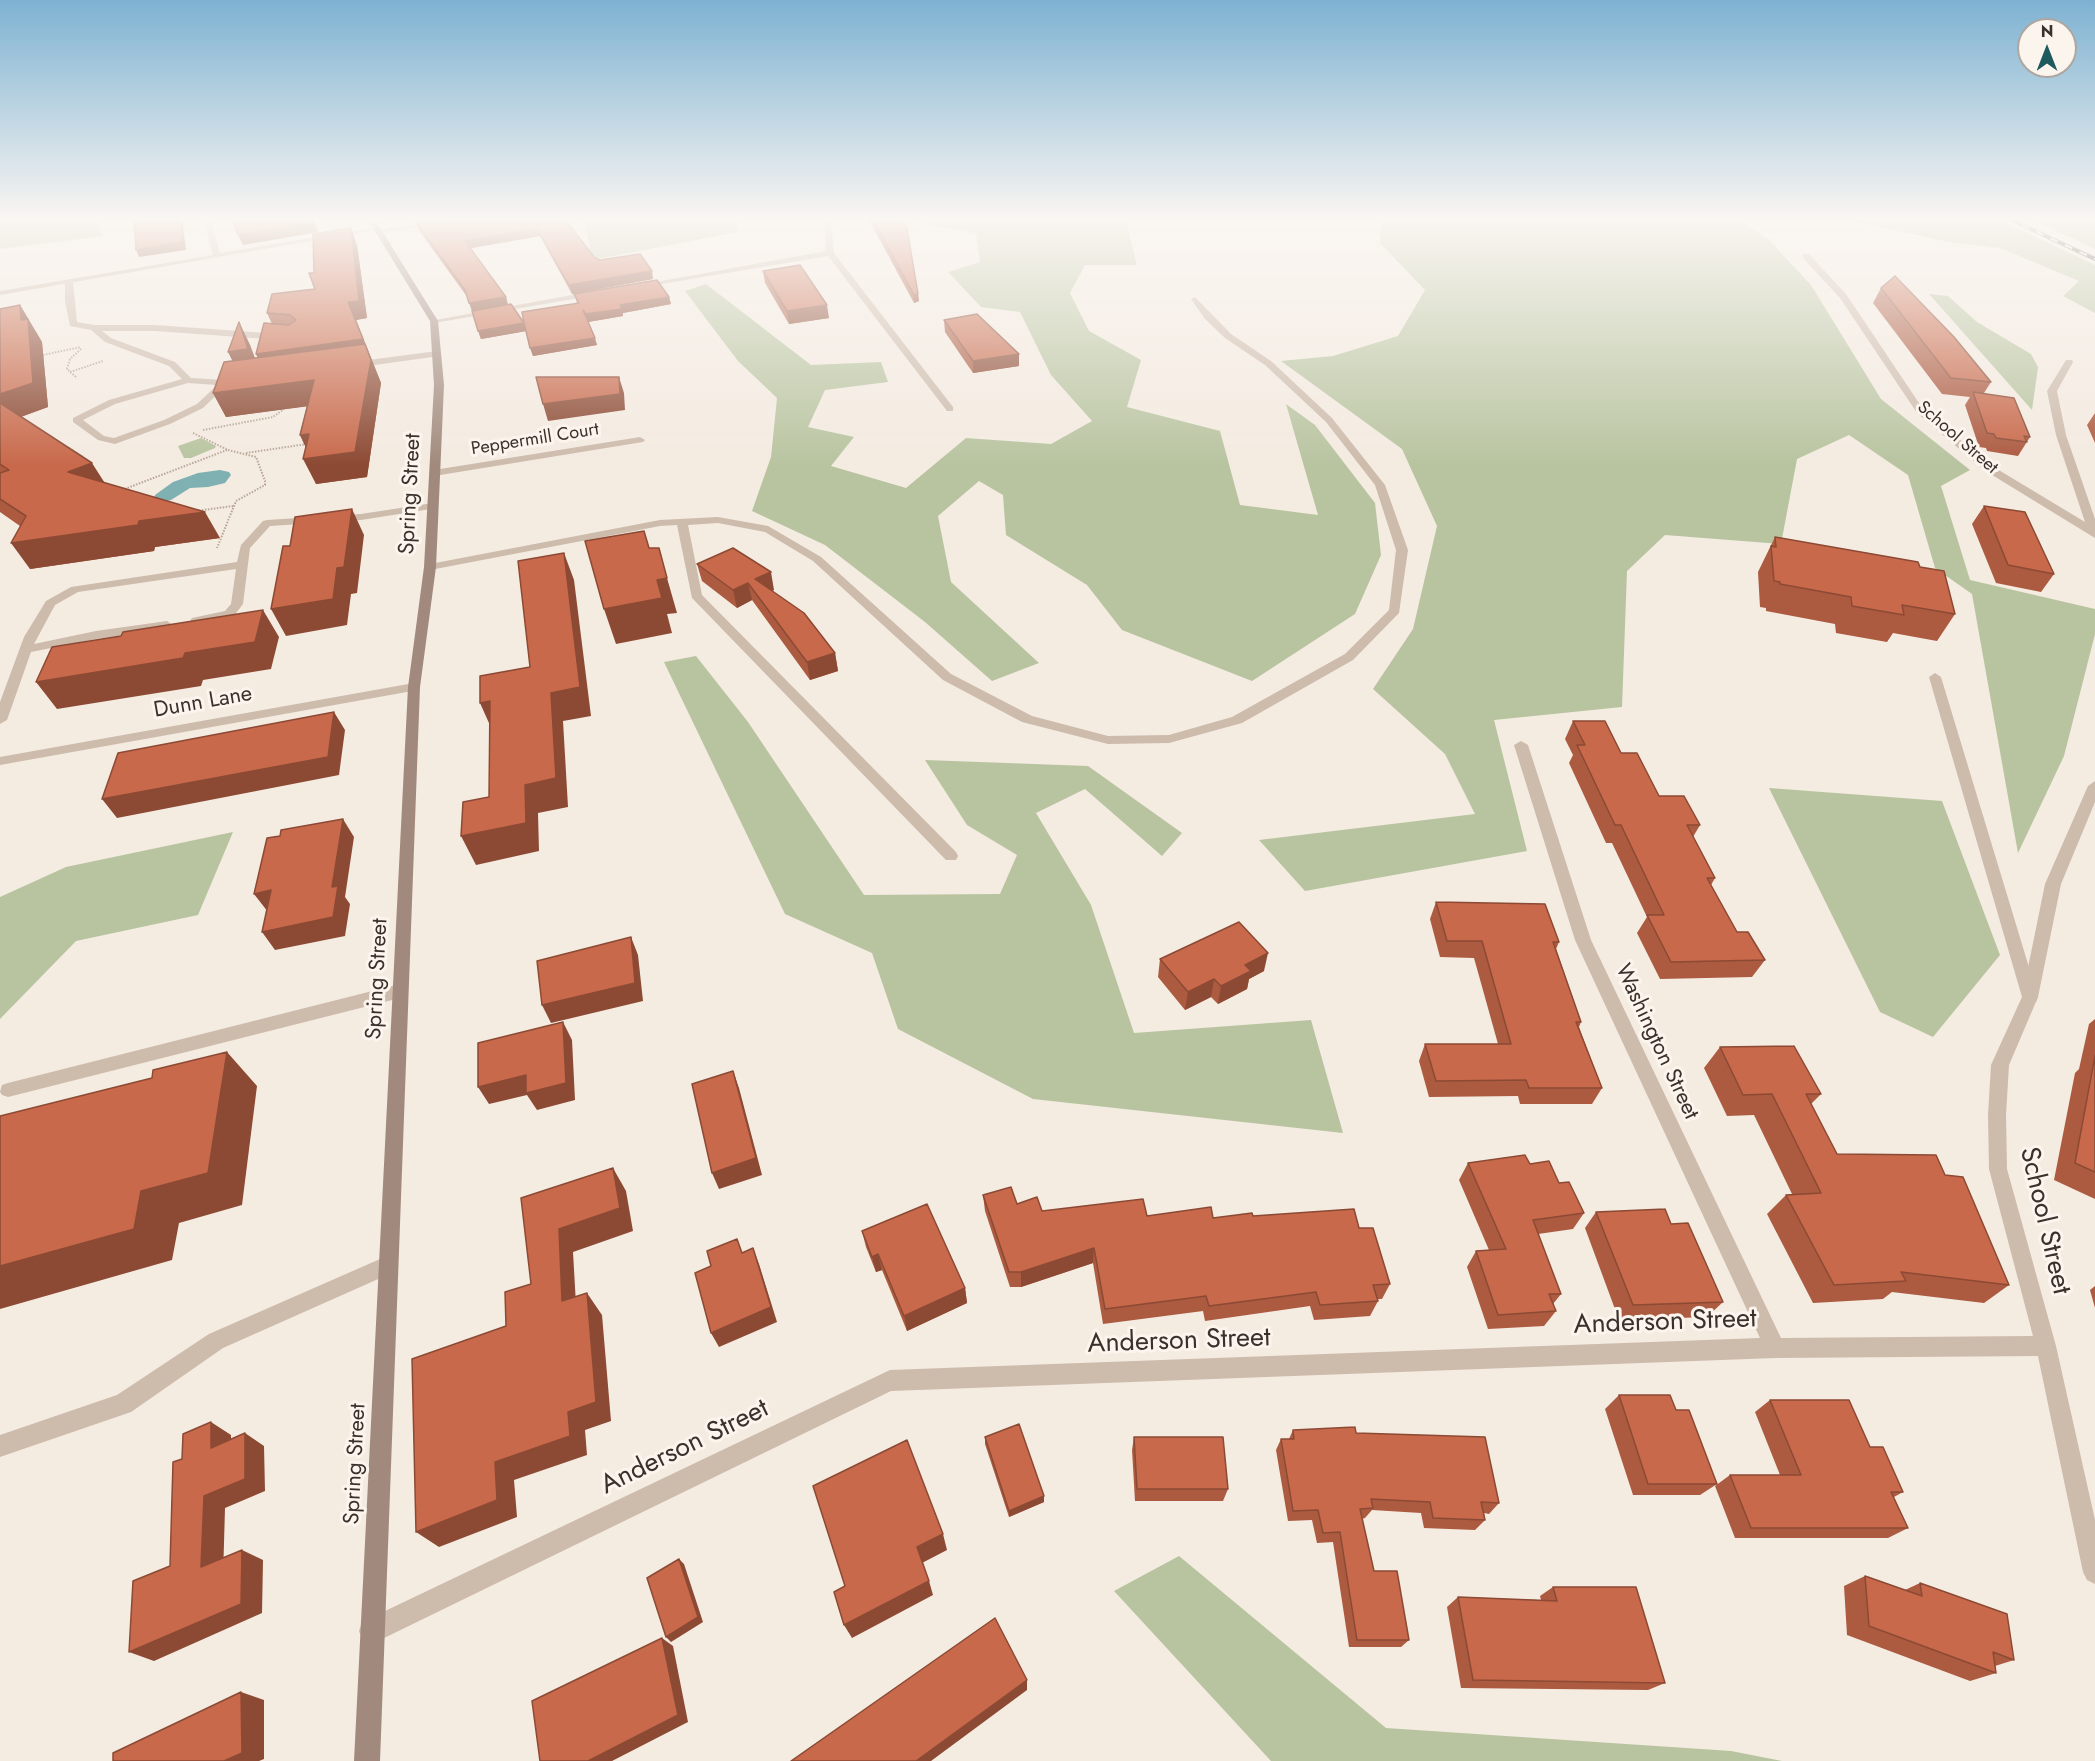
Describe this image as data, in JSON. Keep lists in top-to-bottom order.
{
  "streets": {
    "main road": ["Spring Street"],
    "street": [
      "School Street",
      "Peppermill Court",
      "Dunn Lane",
      "Washington Street",
      "Anderson Street"
    ]
  },
  "crossings": [
    ["School Street", "Anderson Street"],
    ["Peppermill Court", "Spring Street"],
    ["Spring Street", "Dunn Lane"],
    ["Spring Street", "Anderson Street"],
    ["Washington Street", "Anderson Street"]
  ],
  "north": "top"
}
